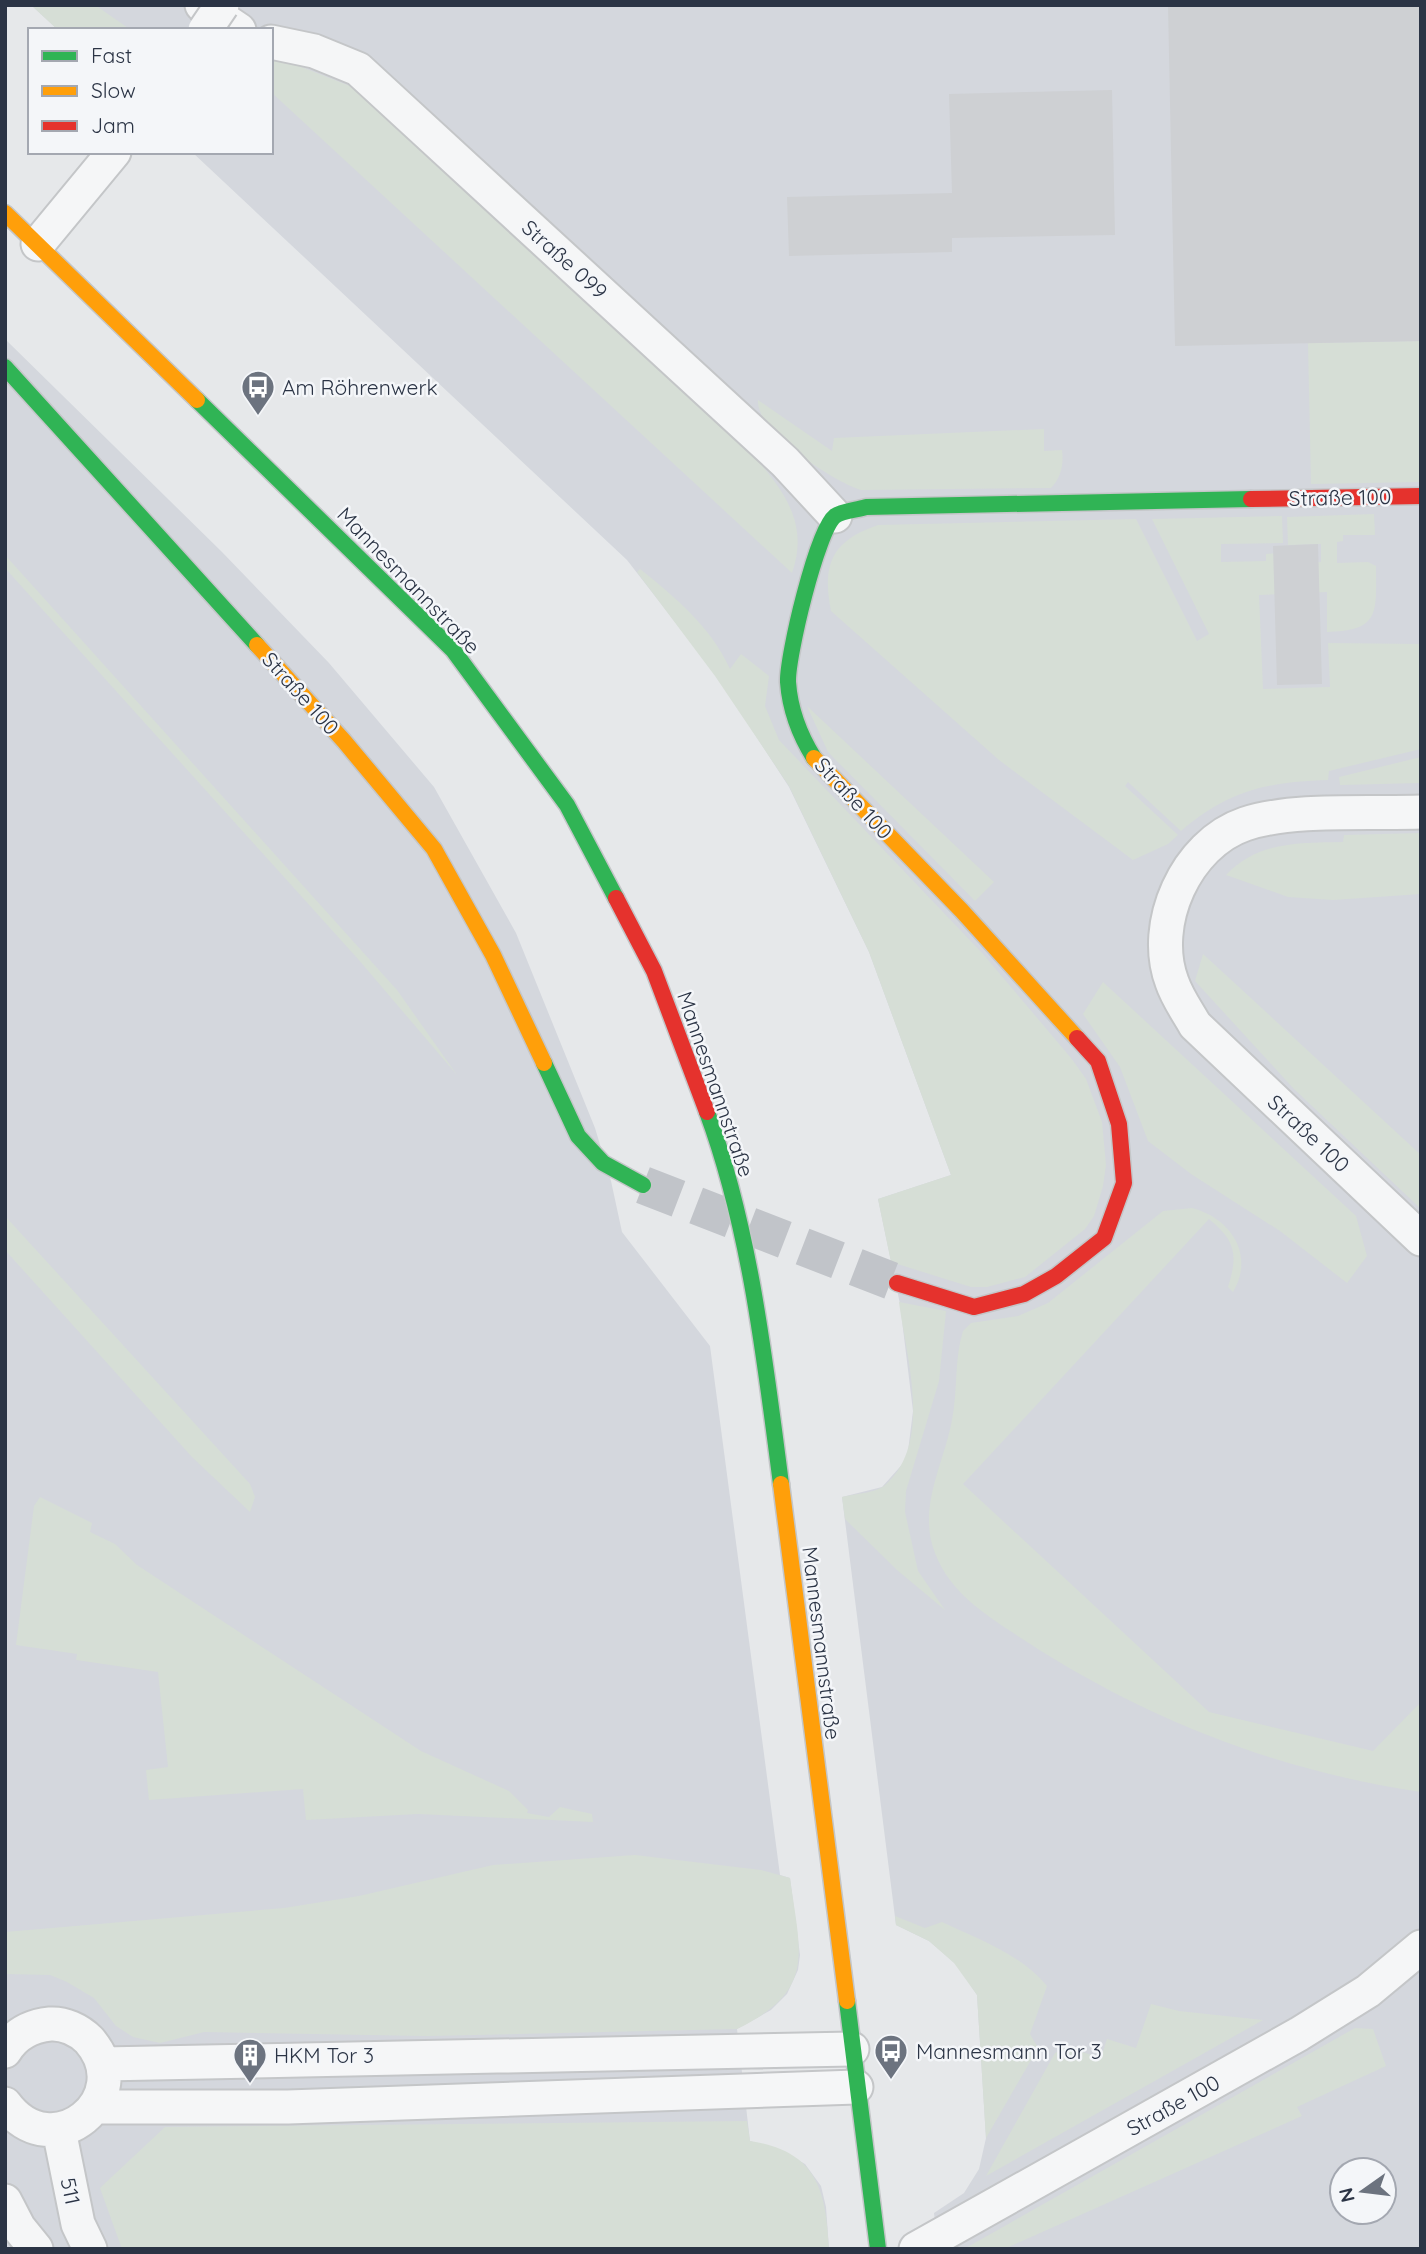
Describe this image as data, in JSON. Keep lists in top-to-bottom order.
{
  "streets": {
    "street": [
      "Straße 099",
      "Straße 100",
      "Mannesmannstraße",
      "511"
    ]
  },
  "crossings": [
    ["Straße 099", "Straße 100"]
  ],
  "places": {
    "bus stop": ["Am Röhrenwerk", "Mannesmann Tor 3"],
    "building": ["HKM Tor 3"]
  },
  "legend": ["Fast", "Slow", "Jam"],
  "north": "left"
}
